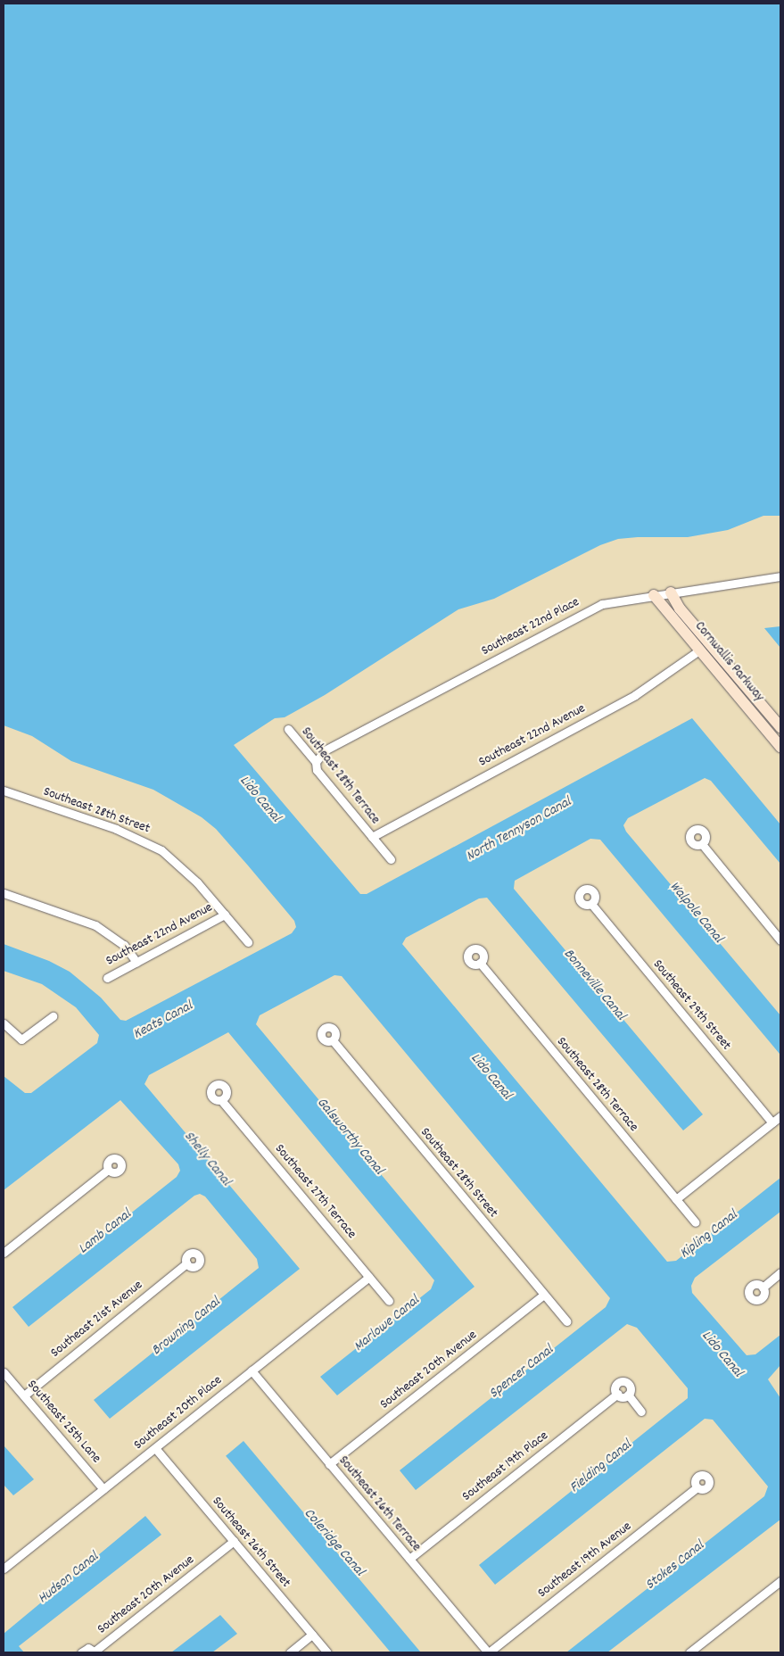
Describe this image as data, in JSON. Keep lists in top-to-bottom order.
{
  "streets": {
    "street": [
      "Southeast 22nd Place",
      "Cornwallis Parkway",
      "Southeast 22nd Avenue",
      "Southeast 28th Terrace",
      "Southeast 28th Street",
      "Southeast 29th Street",
      "Southeast 27th Terrace",
      "Southeast 21st Avenue",
      "Southeast 20th Avenue",
      "Southeast 20th Place",
      "Southeast 25th Lane",
      "Southeast 19th Place",
      "Southeast 26th Terrace",
      "Southeast 26th Street",
      "Southeast 19th Avenue"
    ]
  },
  "crossings": [
    ["Southeast 22nd Place", "Cornwallis Parkway"],
    ["Southeast 22nd Place", "Southeast 28th Terrace"],
    ["Cornwallis Parkway", "Southeast 22nd Avenue"],
    ["Southeast 22nd Avenue", "Southeast 28th Terrace"],
    ["Southeast 22nd Avenue", "Southeast 28th Street"],
    ["Southeast 28th Street", "Southeast 20th Avenue"],
    ["Southeast 27th Terrace", "Southeast 20th Place"],
    ["Southeast 21st Avenue", "Southeast 25th Lane"],
    ["Southeast 20th Avenue", "Southeast 26th Terrace"],
    ["Southeast 20th Avenue", "Southeast 26th Street"],
    ["Southeast 20th Place", "Southeast 25th Lane"],
    ["Southeast 20th Place", "Southeast 26th Terrace"],
    ["Southeast 20th Place", "Southeast 26th Street"],
    ["Southeast 19th Place", "Southeast 26th Terrace"],
    ["Southeast 26th Terrace", "Southeast 19th Avenue"]
  ],
  "water": [
    "Lido Canal",
    "North Tennyson Canal",
    "Walpole Canal",
    "Bonneville Canal",
    "Keats Canal",
    "Galsworthy Canal",
    "Shelly Canal",
    "Lamb Canal",
    "Kipling Canal",
    "Marlowe Canal",
    "Browning Canal",
    "Spencer Canal",
    "Fielding Canal",
    "Coleridge Canal",
    "Stokes Canal",
    "Hudson Canal"
  ]
}
